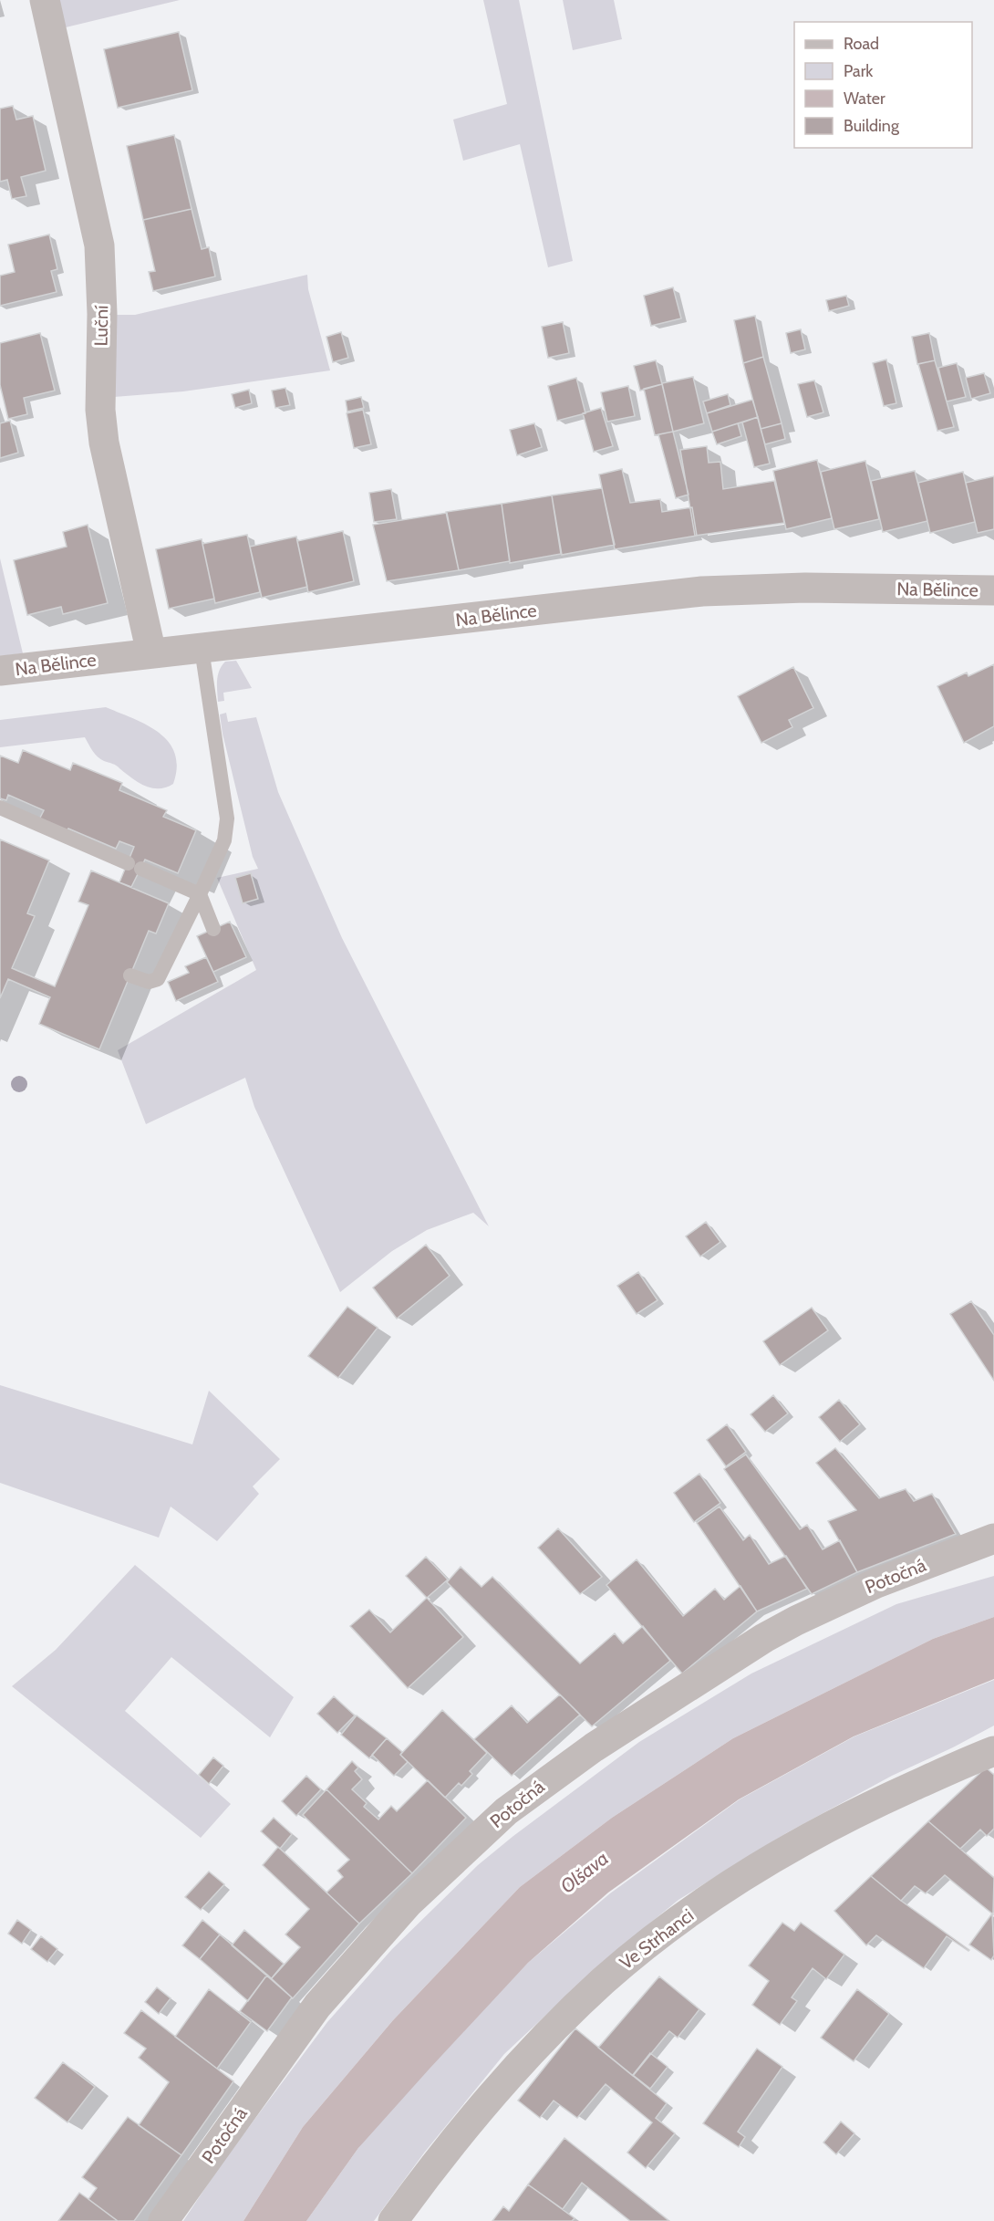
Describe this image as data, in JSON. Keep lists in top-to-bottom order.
{
  "streets": {
    "street": [
      "Luční",
      "Na Bělince",
      "Potočná",
      "Ve Strhanci"
    ]
  },
  "crossings": [
    ["Luční", "Na Bělince"]
  ],
  "water": ["Olšava"],
  "legend": [
    "Road",
    "Park",
    "Water",
    "Building"
  ]
}
